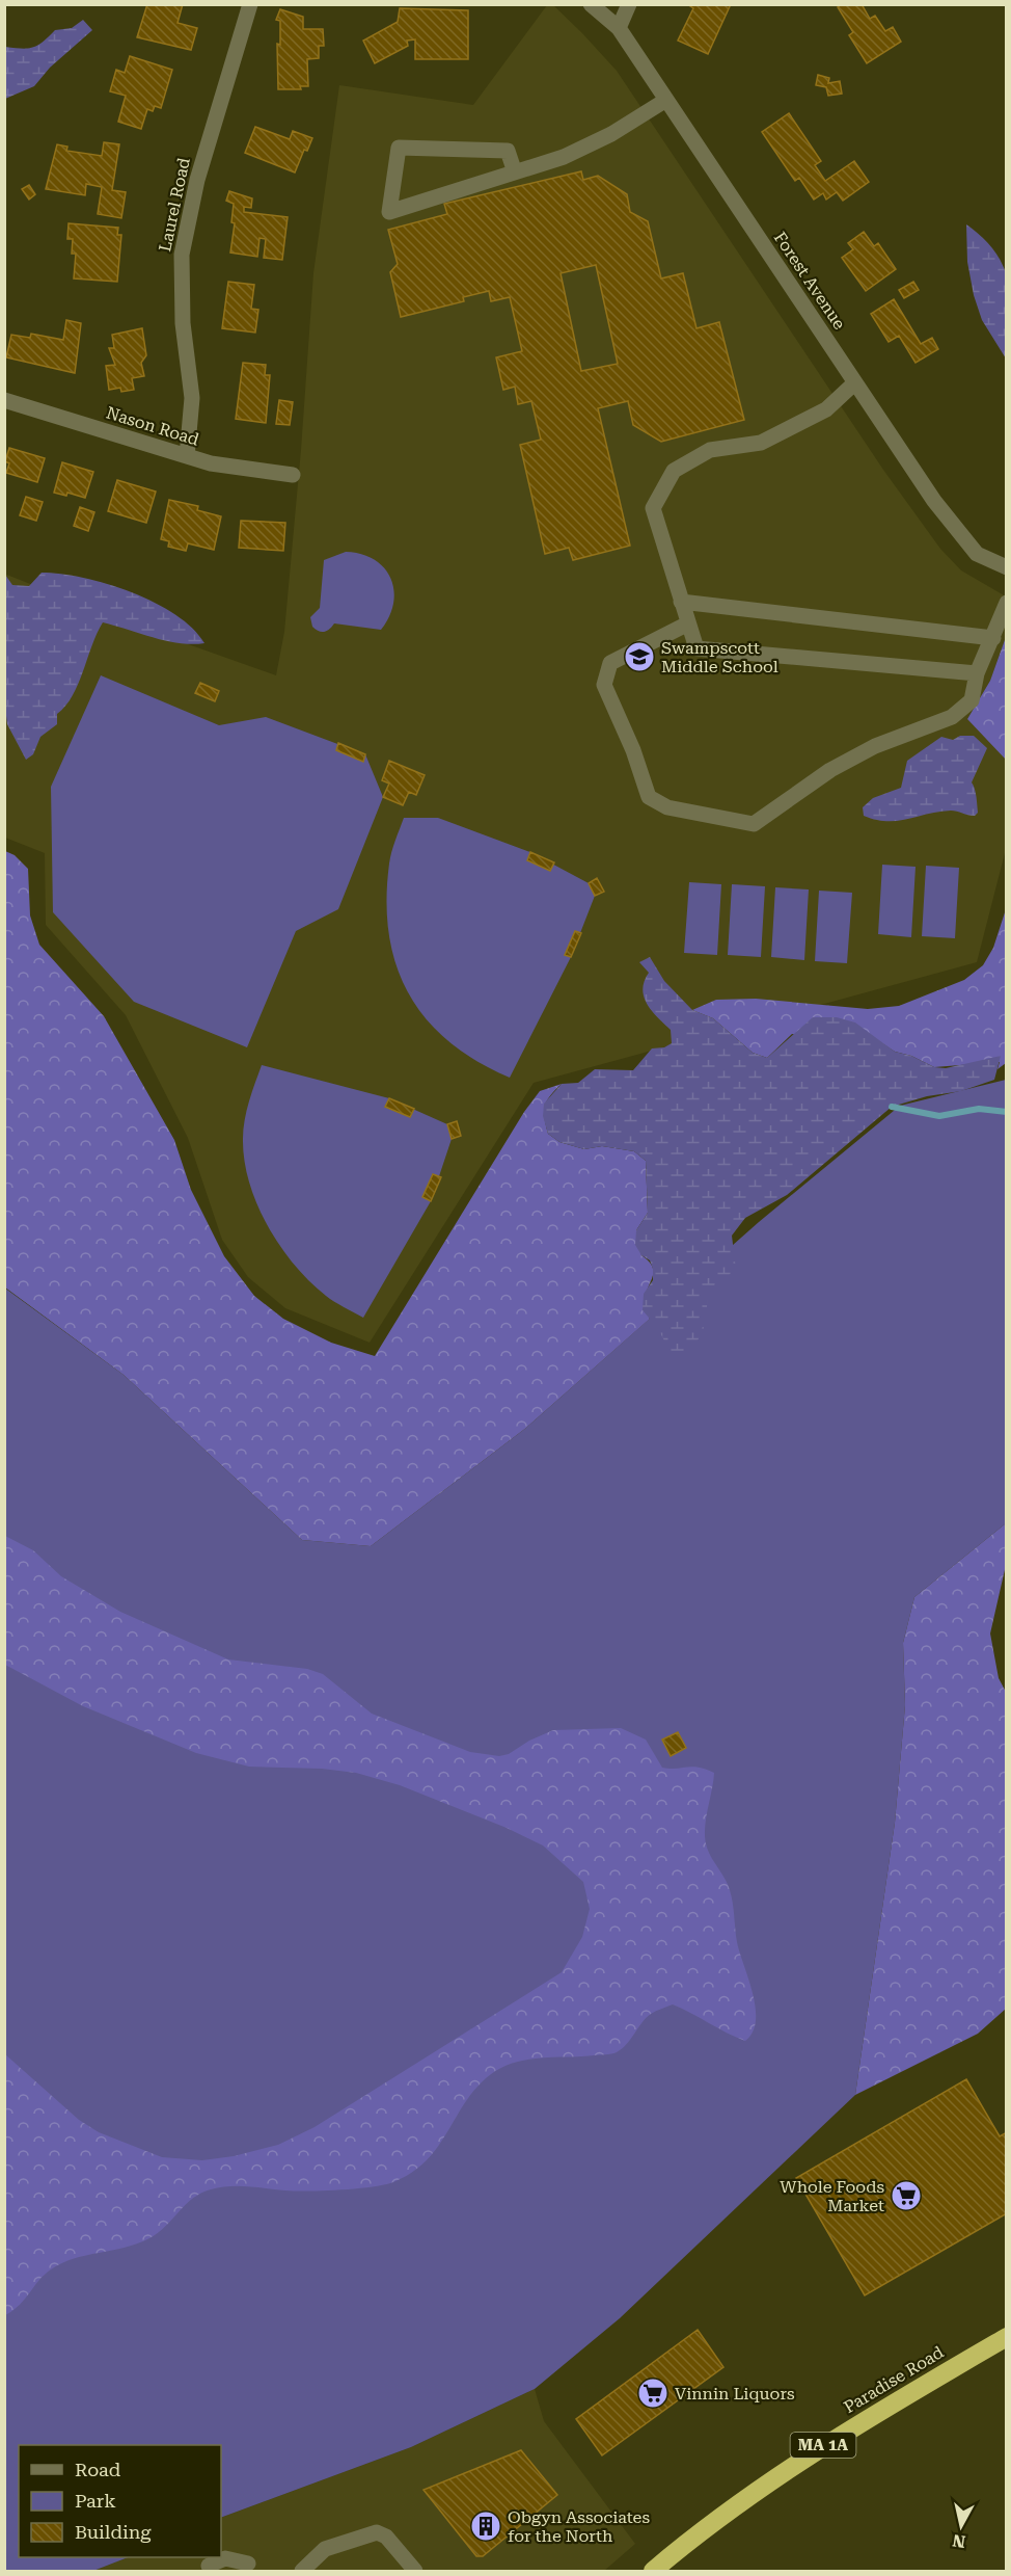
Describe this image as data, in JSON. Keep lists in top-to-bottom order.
{
  "streets": {
    "highway": ["Paradise Road", "MA 1A"],
    "street": ["Laurel Road", "Forest Avenue", "Nason Road"]
  },
  "crossings": [
    ["Laurel Road", "Nason Road"]
  ],
  "places": {
    "school or university": ["Swampscott Middle School"],
    "supermarket": ["Whole Foods Market", "Vinnin Liquors"],
    "building": ["Obgyn Associates for the North"]
  },
  "legend": ["Road", "Park", "Building"],
  "north": "bottom"
}
